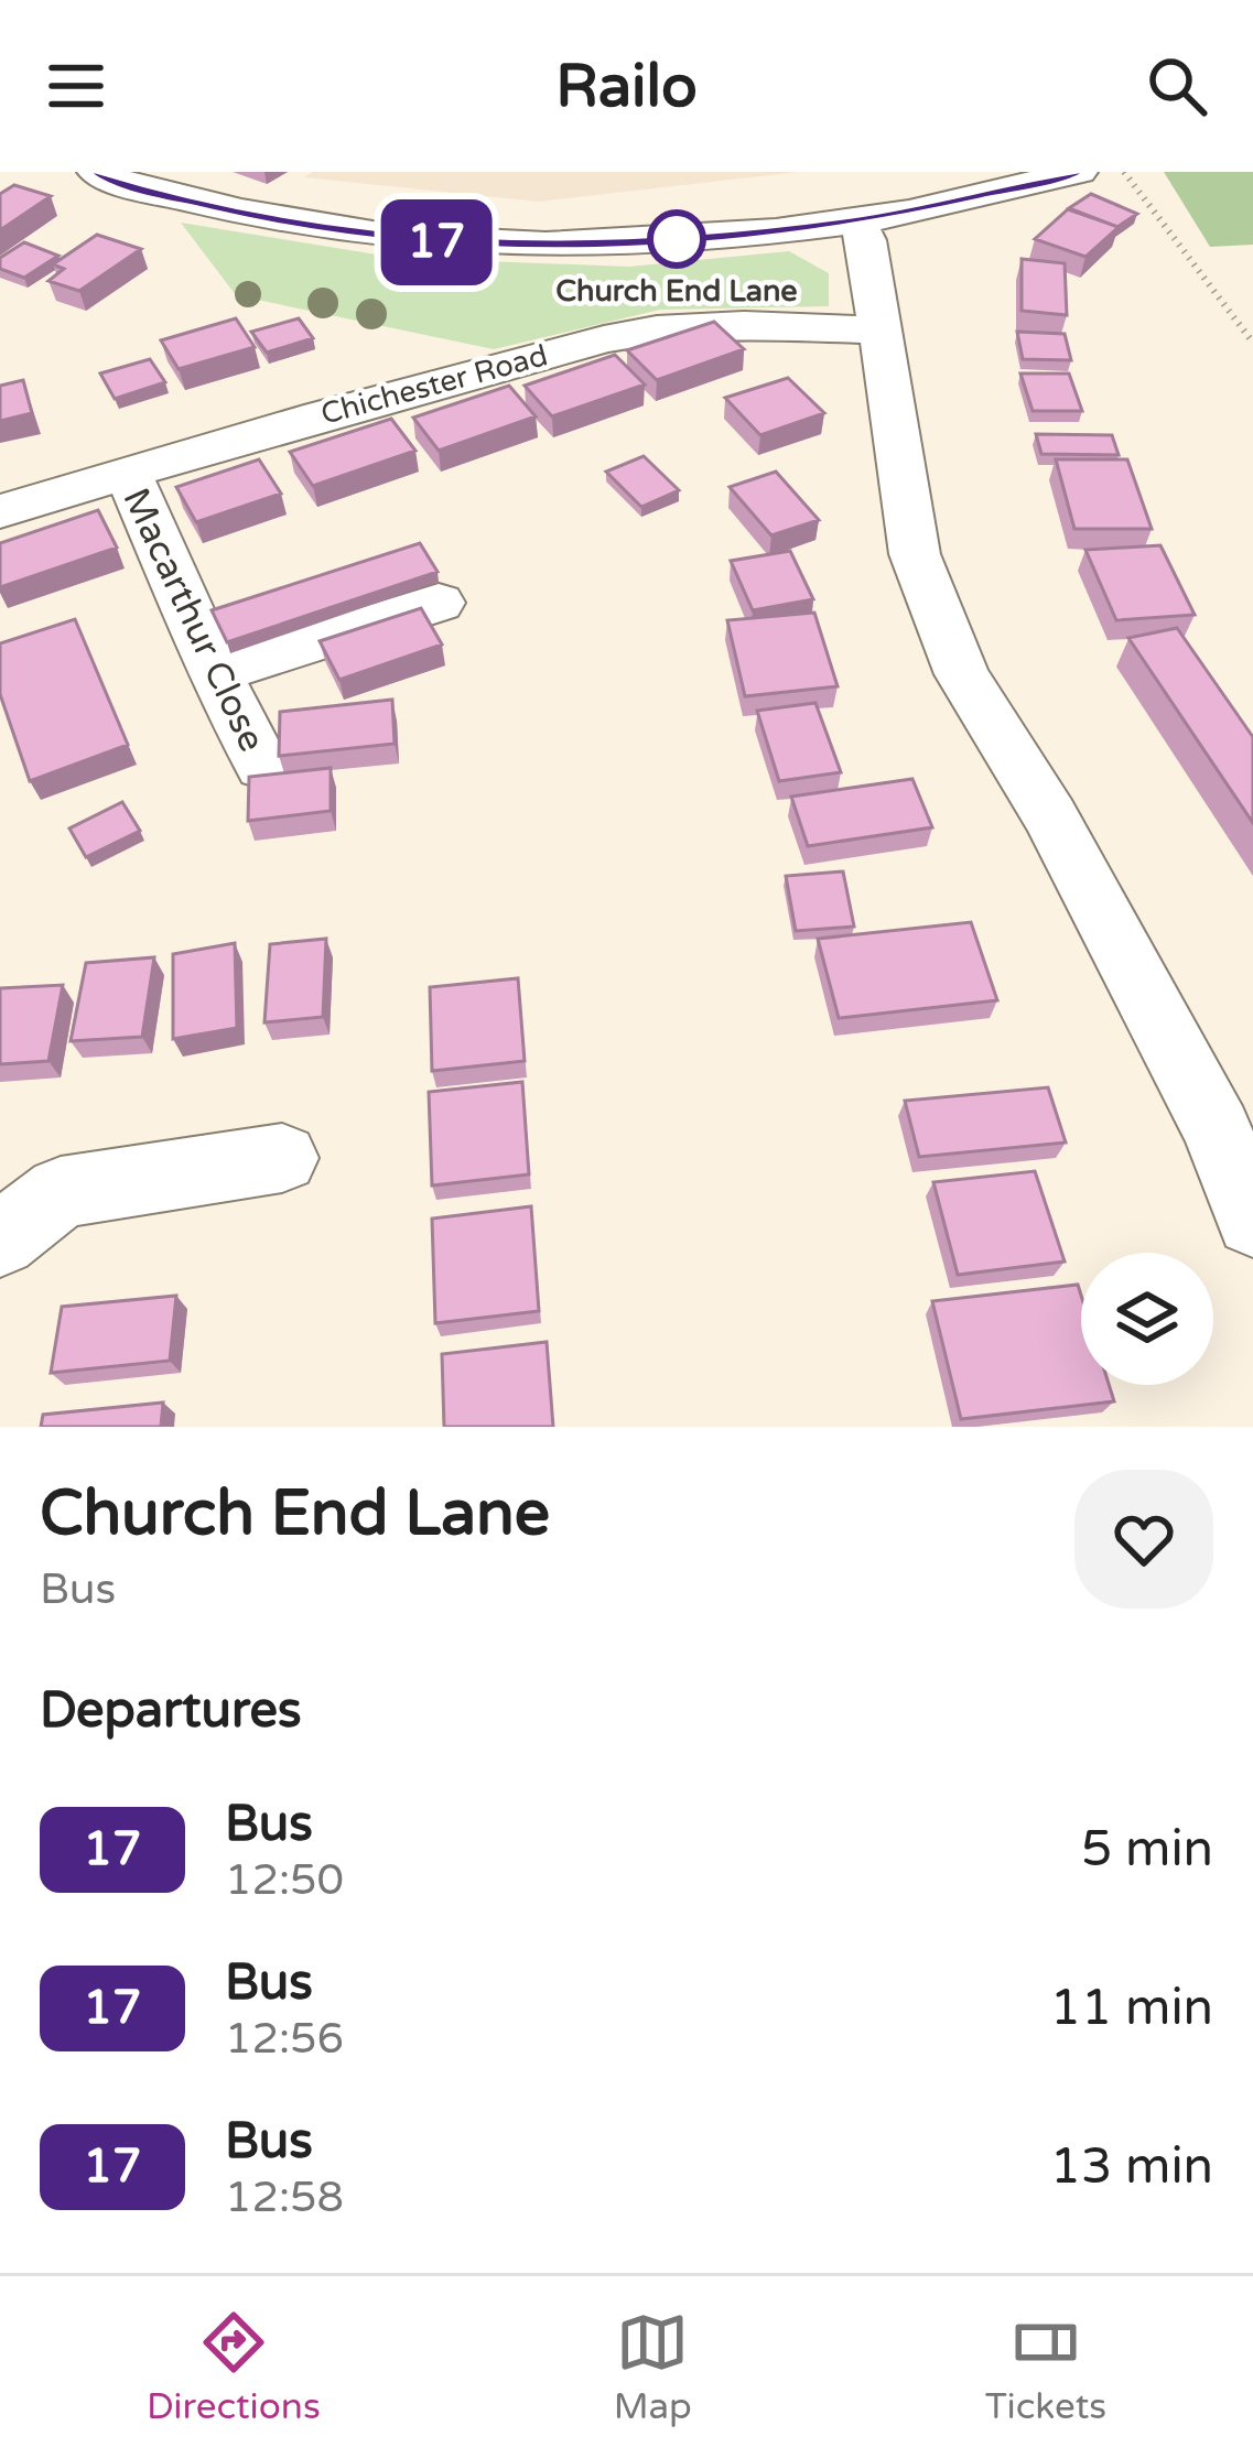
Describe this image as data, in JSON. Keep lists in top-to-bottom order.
{
  "streets": {
    "street": ["Chichester Road", "Macarthur Close"]
  },
  "crossings": [
    ["Chichester Road", "Macarthur Close"]
  ],
  "places": ["Church End Lane"],
  "lines": ["bus line 17"],
  "page": {
    "header": "Railo",
    "on_map": "17",
    "heading": [
      ["Church End Lane", "Bus"],
      "Departures"
    ],
    "list": [
      {
        "mark": "17",
        "name": "Bus",
        "note": "12:50",
        "value": "5 min"
      },
      {
        "mark": "17",
        "name": "Bus",
        "note": "12:56",
        "value": "11 min"
      },
      {
        "mark": "17",
        "name": "Bus",
        "note": "12:58",
        "value": "13 min"
      }
    ],
    "tabs": ["Directions", "Map", "Tickets"]
  }
}
